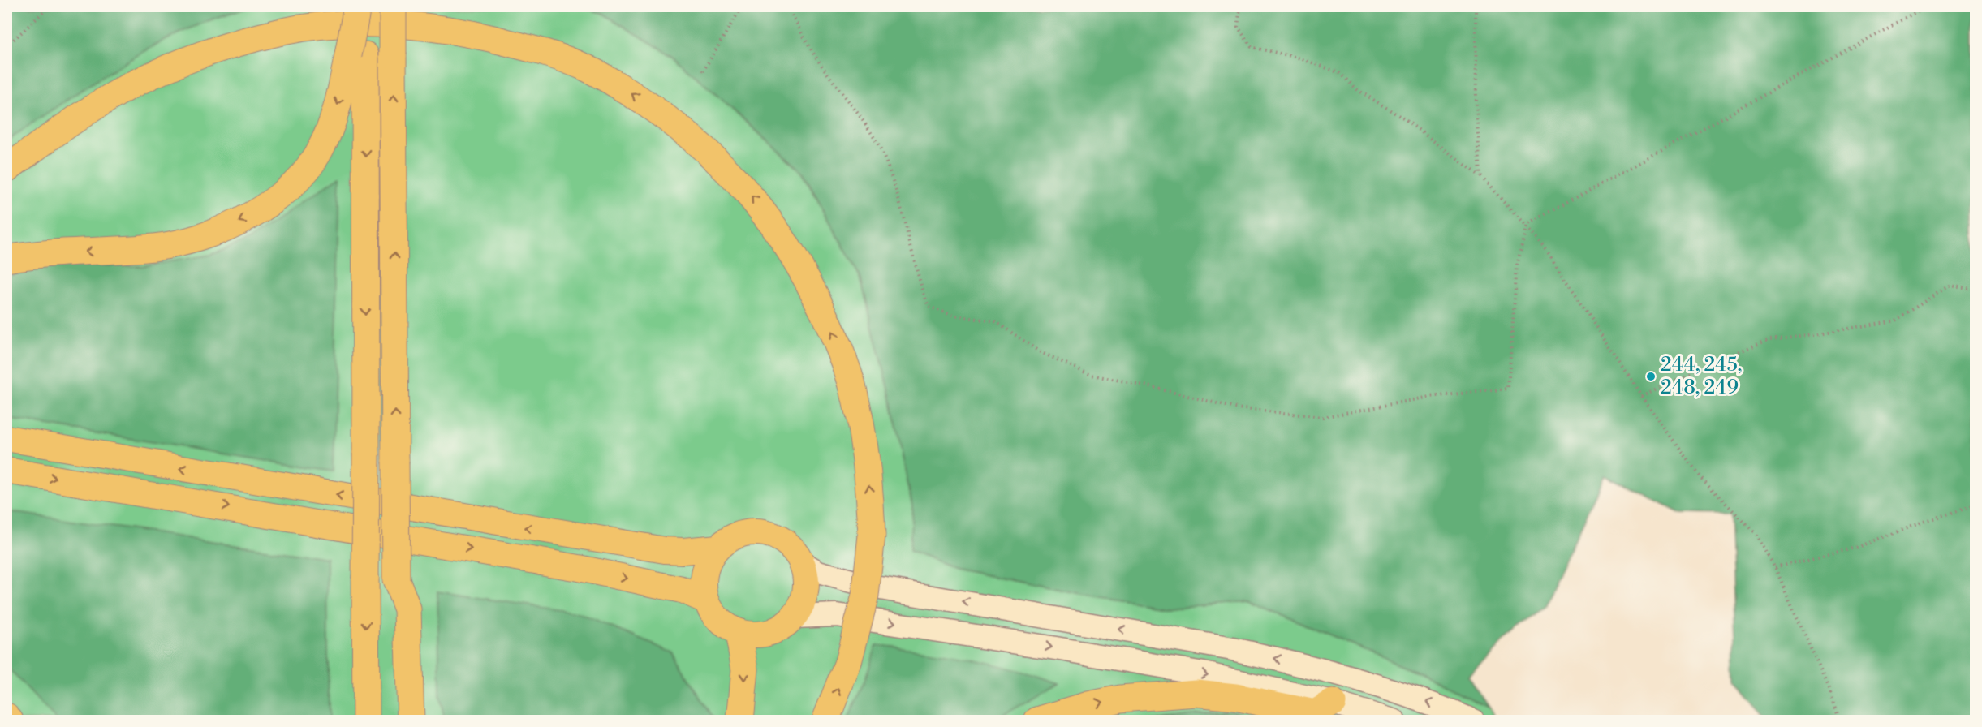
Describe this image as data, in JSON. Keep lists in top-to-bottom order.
{
  "places": ["244, 245, 248, 249"]
}
